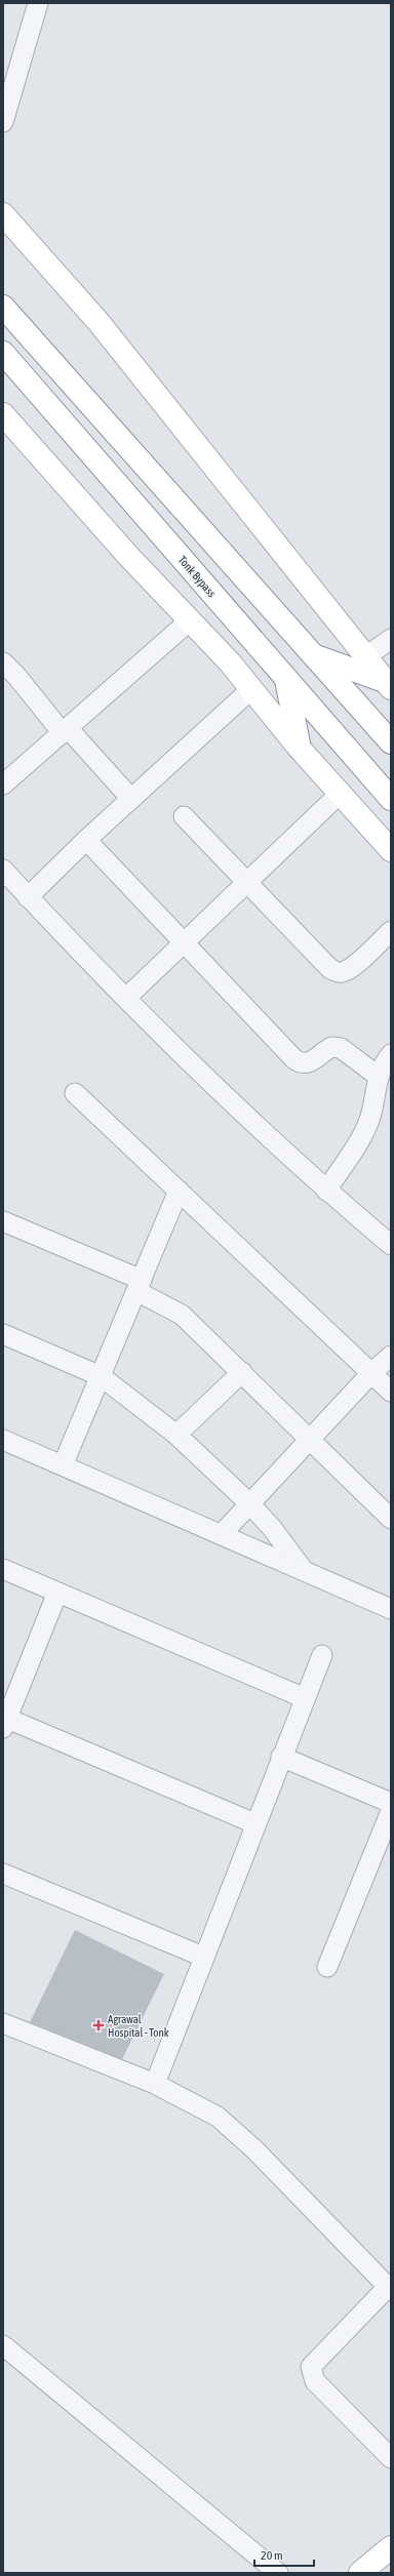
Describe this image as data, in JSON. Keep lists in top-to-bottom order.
{
  "streets": {
    "main road": ["Tonk Bypass"]
  },
  "places": {
    "health": ["Agrawal Hospital - Tonk"]
  },
  "scale_bar": "20 m"
}
